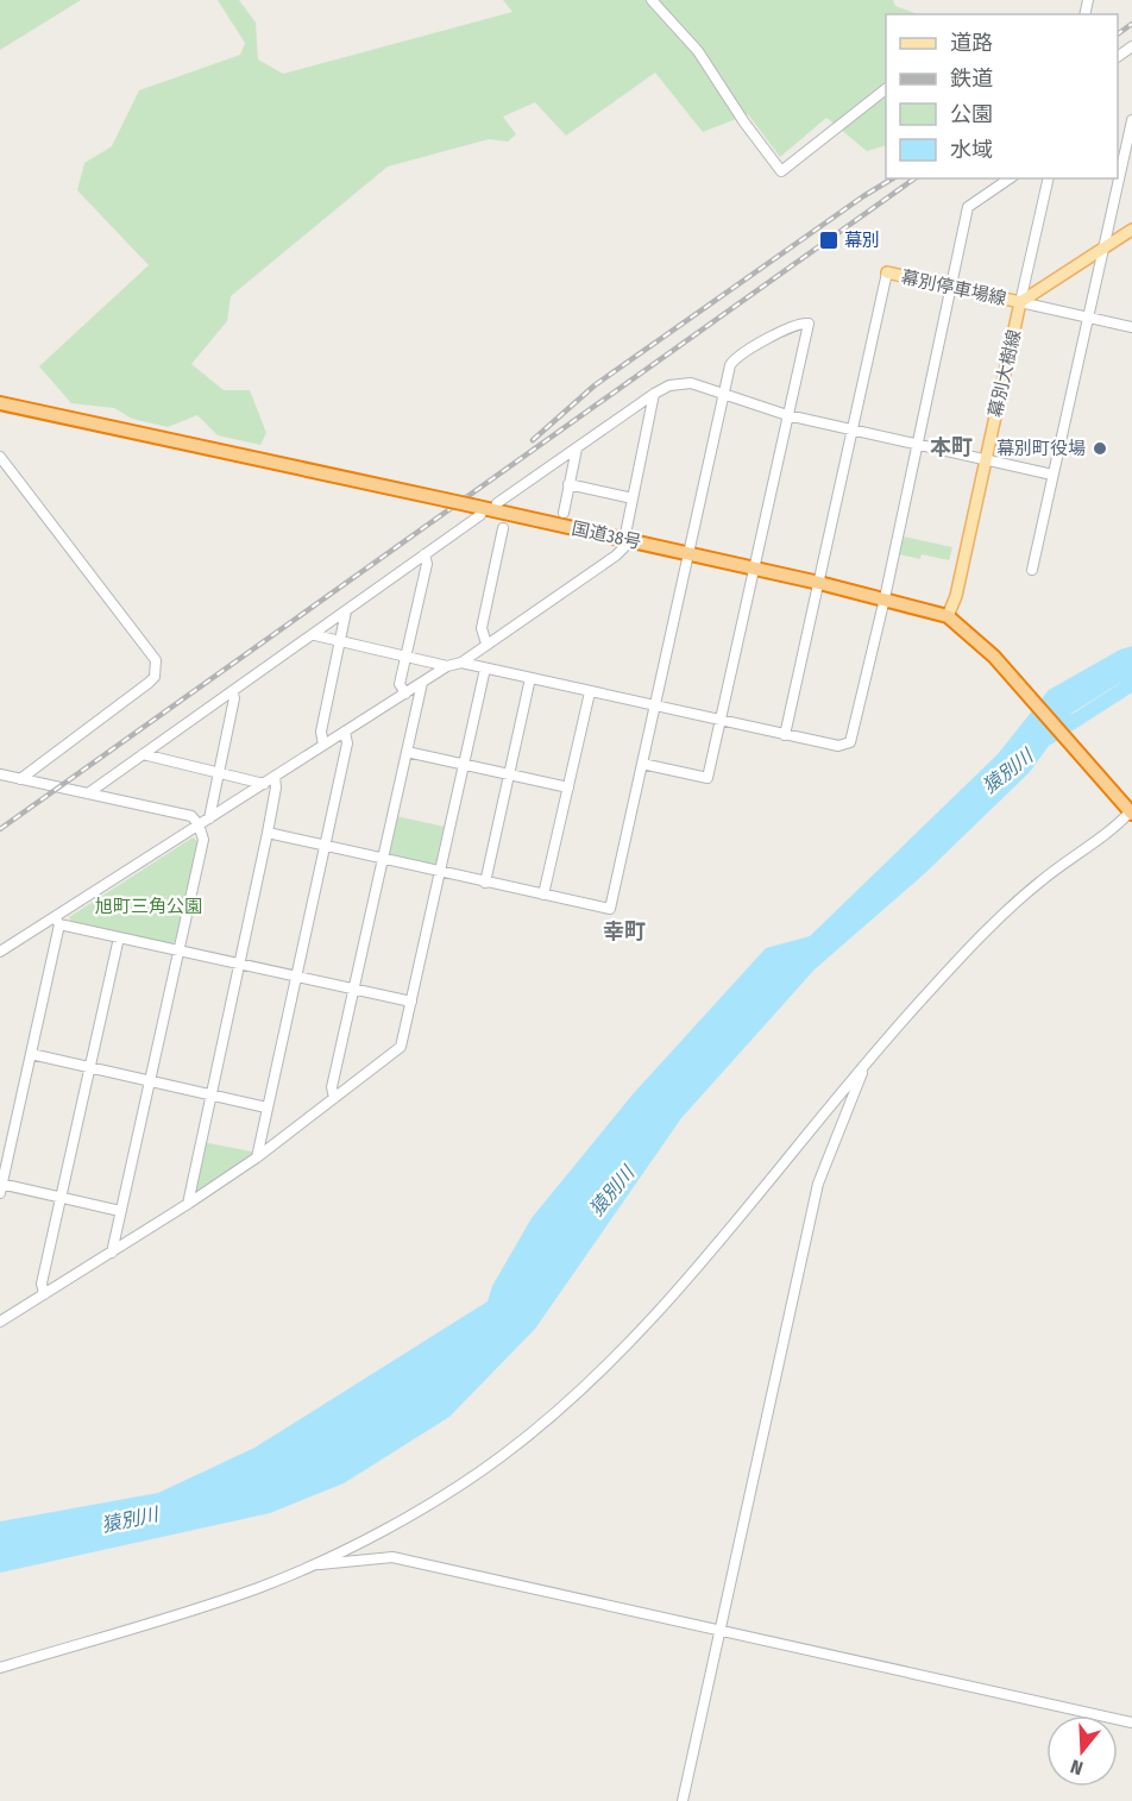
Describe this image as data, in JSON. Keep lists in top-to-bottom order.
{
  "streets": {
    "highway": ["国道38号"],
    "main road": ["幕別停車場線", "幕別大樹線"]
  },
  "crossings": [
    ["幕別停車場線", "幕別大樹線"],
    ["幕別大樹線", "国道38号"]
  ],
  "districts": ["本町", "幸町"],
  "water": ["猿別川"],
  "parks": ["旭町三角公園"],
  "places": {
    "transit": ["幕別"],
    "other": ["幕別町役場"]
  },
  "legend": [
    "道路",
    "鉄道",
    "公園",
    "水域"
  ],
  "north": "bottom"
}
